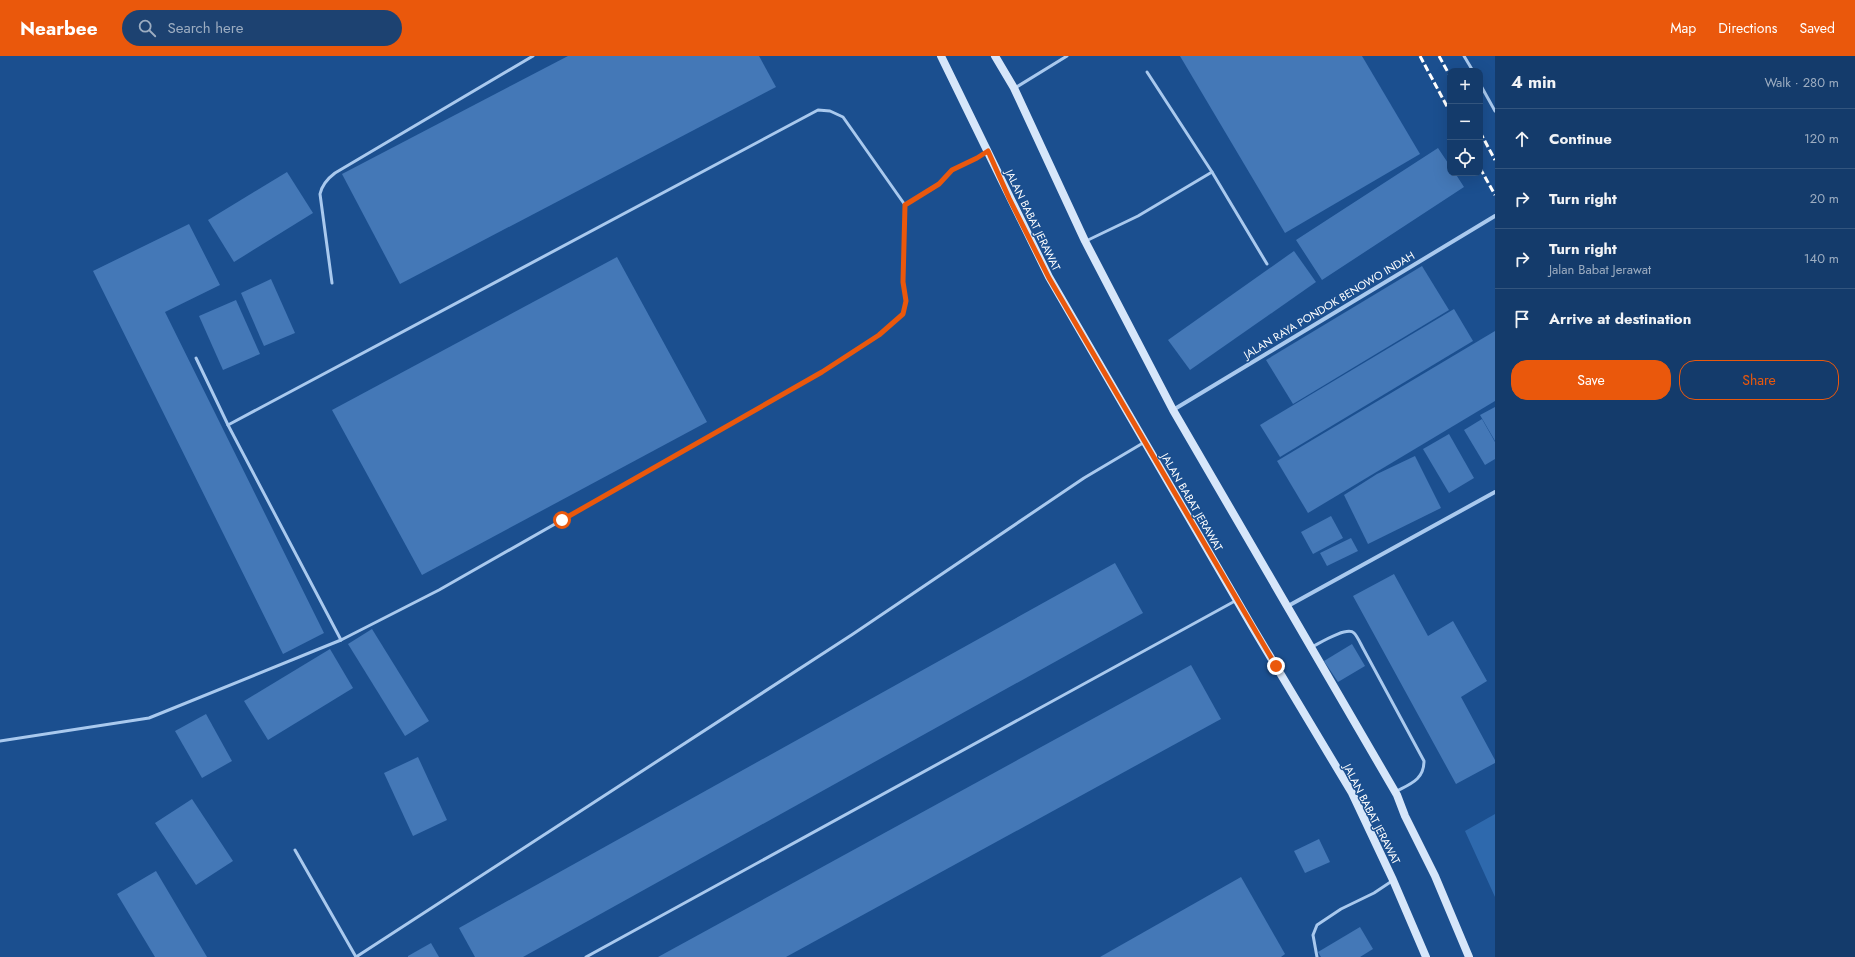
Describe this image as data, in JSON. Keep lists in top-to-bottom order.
{
  "streets": {
    "main road": ["JALAN BABAT JERAWAT"],
    "street": ["JALAN RAYA PONDOK BENOWO INDAH"]
  },
  "page": {
    "header": "Nearbee",
    "search": "Search here",
    "nav": ["Map", "Directions", "Saved"],
    "heading": ["4 min", "Walk · 280 m"],
    "map_buttons": ["+", "−"],
    "list": [
      ["Continue", "120 m"],
      ["Turn right", "20 m"],
      ["Turn right", "Jalan Babat Jerawat", "140 m"],
      "Arrive at destination"
    ],
    "buttons": ["Save", "Share"]
  }
}
